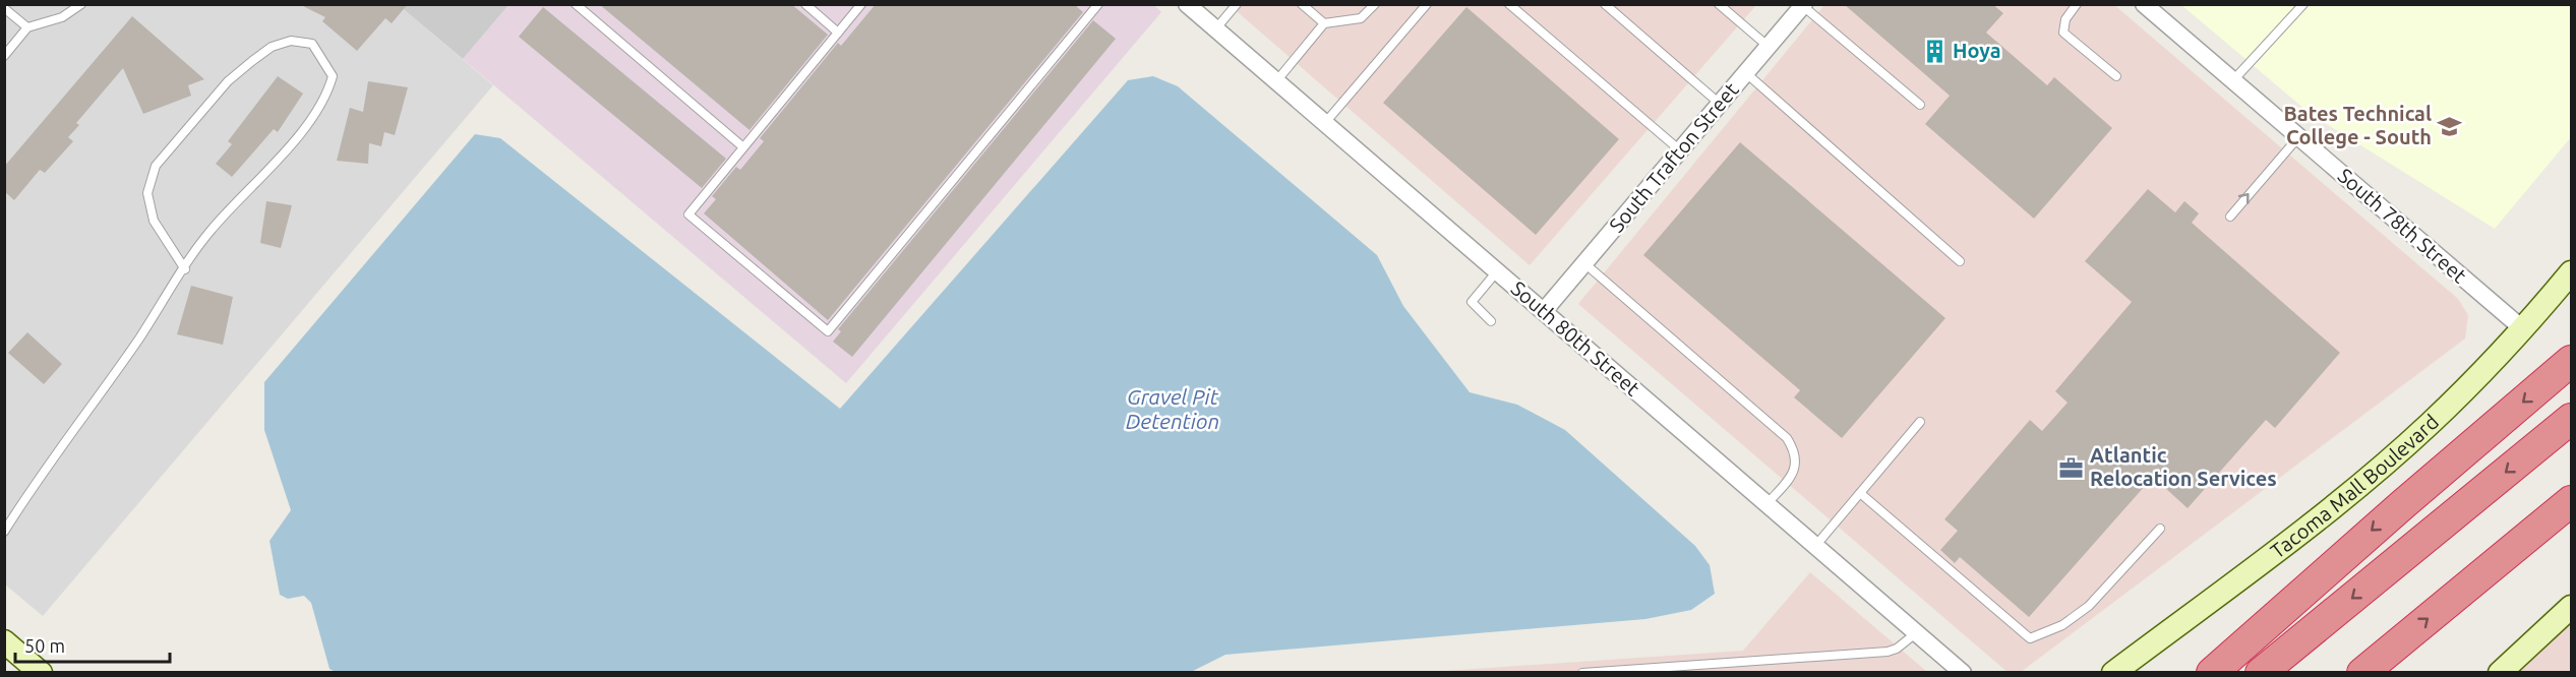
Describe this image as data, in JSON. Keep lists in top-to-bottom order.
{
  "streets": {
    "main road": ["Tacoma Mall Boulevard"],
    "street": ["South Trafton Street", "South 78th Street", "South 80th Street"]
  },
  "crossings": [
    ["South Trafton Street", "South 80th Street"],
    ["South 78th Street", "Tacoma Mall Boulevard"]
  ],
  "water": ["Gravel Pit Detention"],
  "places": {
    "building": ["Hoya"],
    "school or university": ["Bates Technical College - South"],
    "office": ["Atlantic Relocation Services"]
  },
  "scale_bar": "50 m"
}
